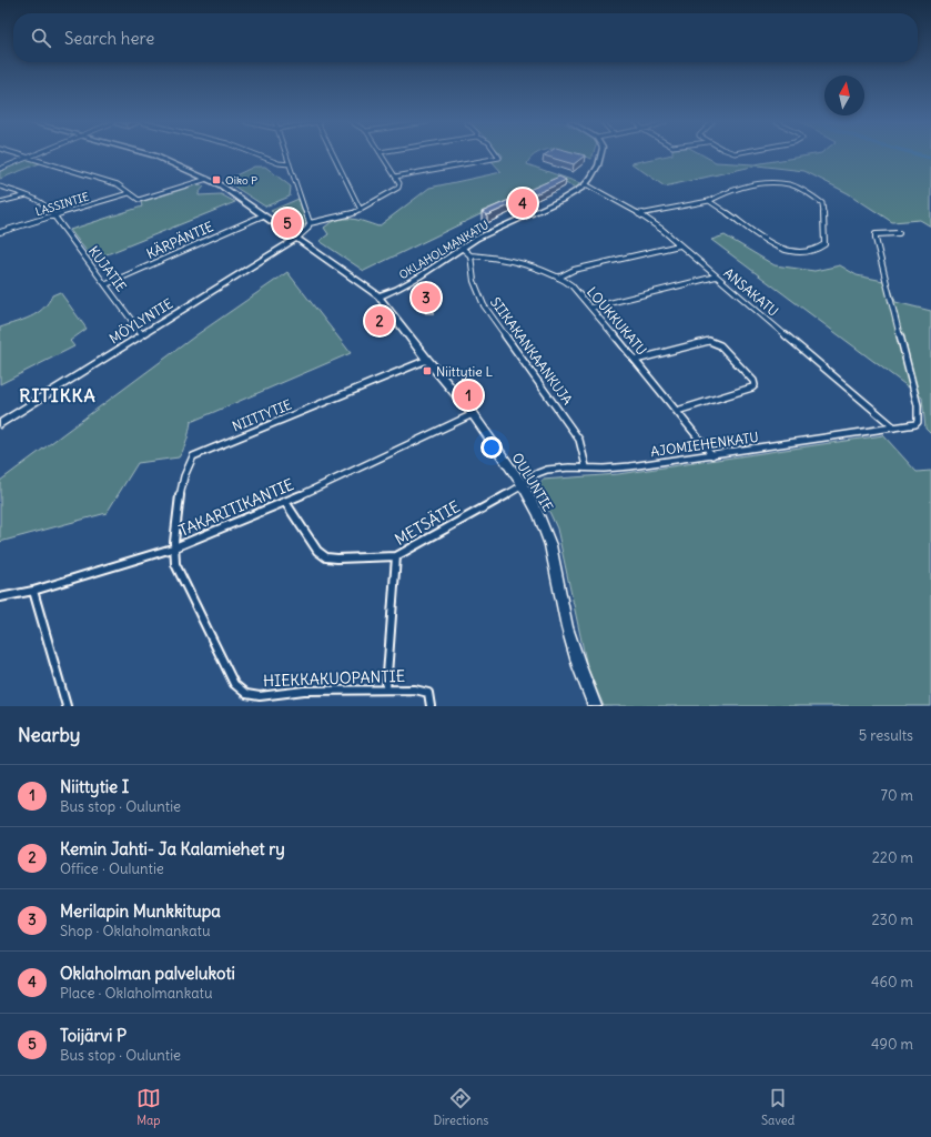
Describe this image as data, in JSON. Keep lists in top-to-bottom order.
{
  "streets": {
    "street": [
      "LASSINTIE",
      "KÄRPÄNTIE",
      "OKLAHOLMANKATU",
      "KUJATIE",
      "ANSAKATU",
      "MÖYLYNTIE",
      "LOUKKUKATU",
      "SIIKAKANKAANKUJA",
      "NIITTYTIE",
      "AJOMIEHENKATU",
      "OULUNTIE",
      "TAKARITIKANTIE",
      "METSÄTIE",
      "HIEKKAKUOPANTIE"
    ]
  },
  "crossings": [
    ["LASSINTIE", "KUJATIE"],
    ["KÄRPÄNTIE", "KUJATIE"],
    ["KÄRPÄNTIE", "OULUNTIE"],
    ["OKLAHOLMANKATU", "ANSAKATU"],
    ["OKLAHOLMANKATU", "OULUNTIE"],
    ["KUJATIE", "MÖYLYNTIE"],
    ["ANSAKATU", "AJOMIEHENKATU"],
    ["MÖYLYNTIE", "OULUNTIE"],
    ["LOUKKUKATU", "SIIKAKANKAANKUJA"],
    ["LOUKKUKATU", "AJOMIEHENKATU"],
    ["SIIKAKANKAANKUJA", "AJOMIEHENKATU"],
    ["NIITTYTIE", "OULUNTIE"],
    ["NIITTYTIE", "TAKARITIKANTIE"],
    ["NIITTYTIE", "HIEKKAKUOPANTIE"],
    ["AJOMIEHENKATU", "OULUNTIE"],
    ["AJOMIEHENKATU", "METSÄTIE"],
    ["OULUNTIE", "TAKARITIKANTIE"],
    ["OULUNTIE", "METSÄTIE"],
    ["TAKARITIKANTIE", "METSÄTIE"],
    ["TAKARITIKANTIE", "HIEKKAKUOPANTIE"]
  ],
  "districts": ["RITIKKA"],
  "places": {
    "transit": ["Oiko P", "Niittytie L"]
  },
  "north": "top",
  "page": {
    "search": "Search here",
    "pins": [
      "4",
      "5",
      "3",
      "2",
      "1"
    ],
    "heading": ["Nearby", "5 results"],
    "list": [
      {
        "mark": "1",
        "name": "Niittytie I",
        "note": "Bus stop · Ouluntie",
        "value": "70 m"
      },
      {
        "mark": "2",
        "name": "Kemin Jahti- Ja Kalamiehet ry",
        "note": "Office · Ouluntie",
        "value": "220 m"
      },
      {
        "mark": "3",
        "name": "Merilapin Munkkitupa",
        "note": "Shop · Oklaholmankatu",
        "value": "230 m"
      },
      {
        "mark": "4",
        "name": "Oklaholman palvelukoti",
        "note": "Place · Oklaholmankatu",
        "value": "460 m"
      },
      {
        "mark": "5",
        "name": "Toijärvi P",
        "note": "Bus stop · Ouluntie",
        "value": "490 m"
      }
    ],
    "nav": ["Map", "Directions", "Saved"]
  }
}
